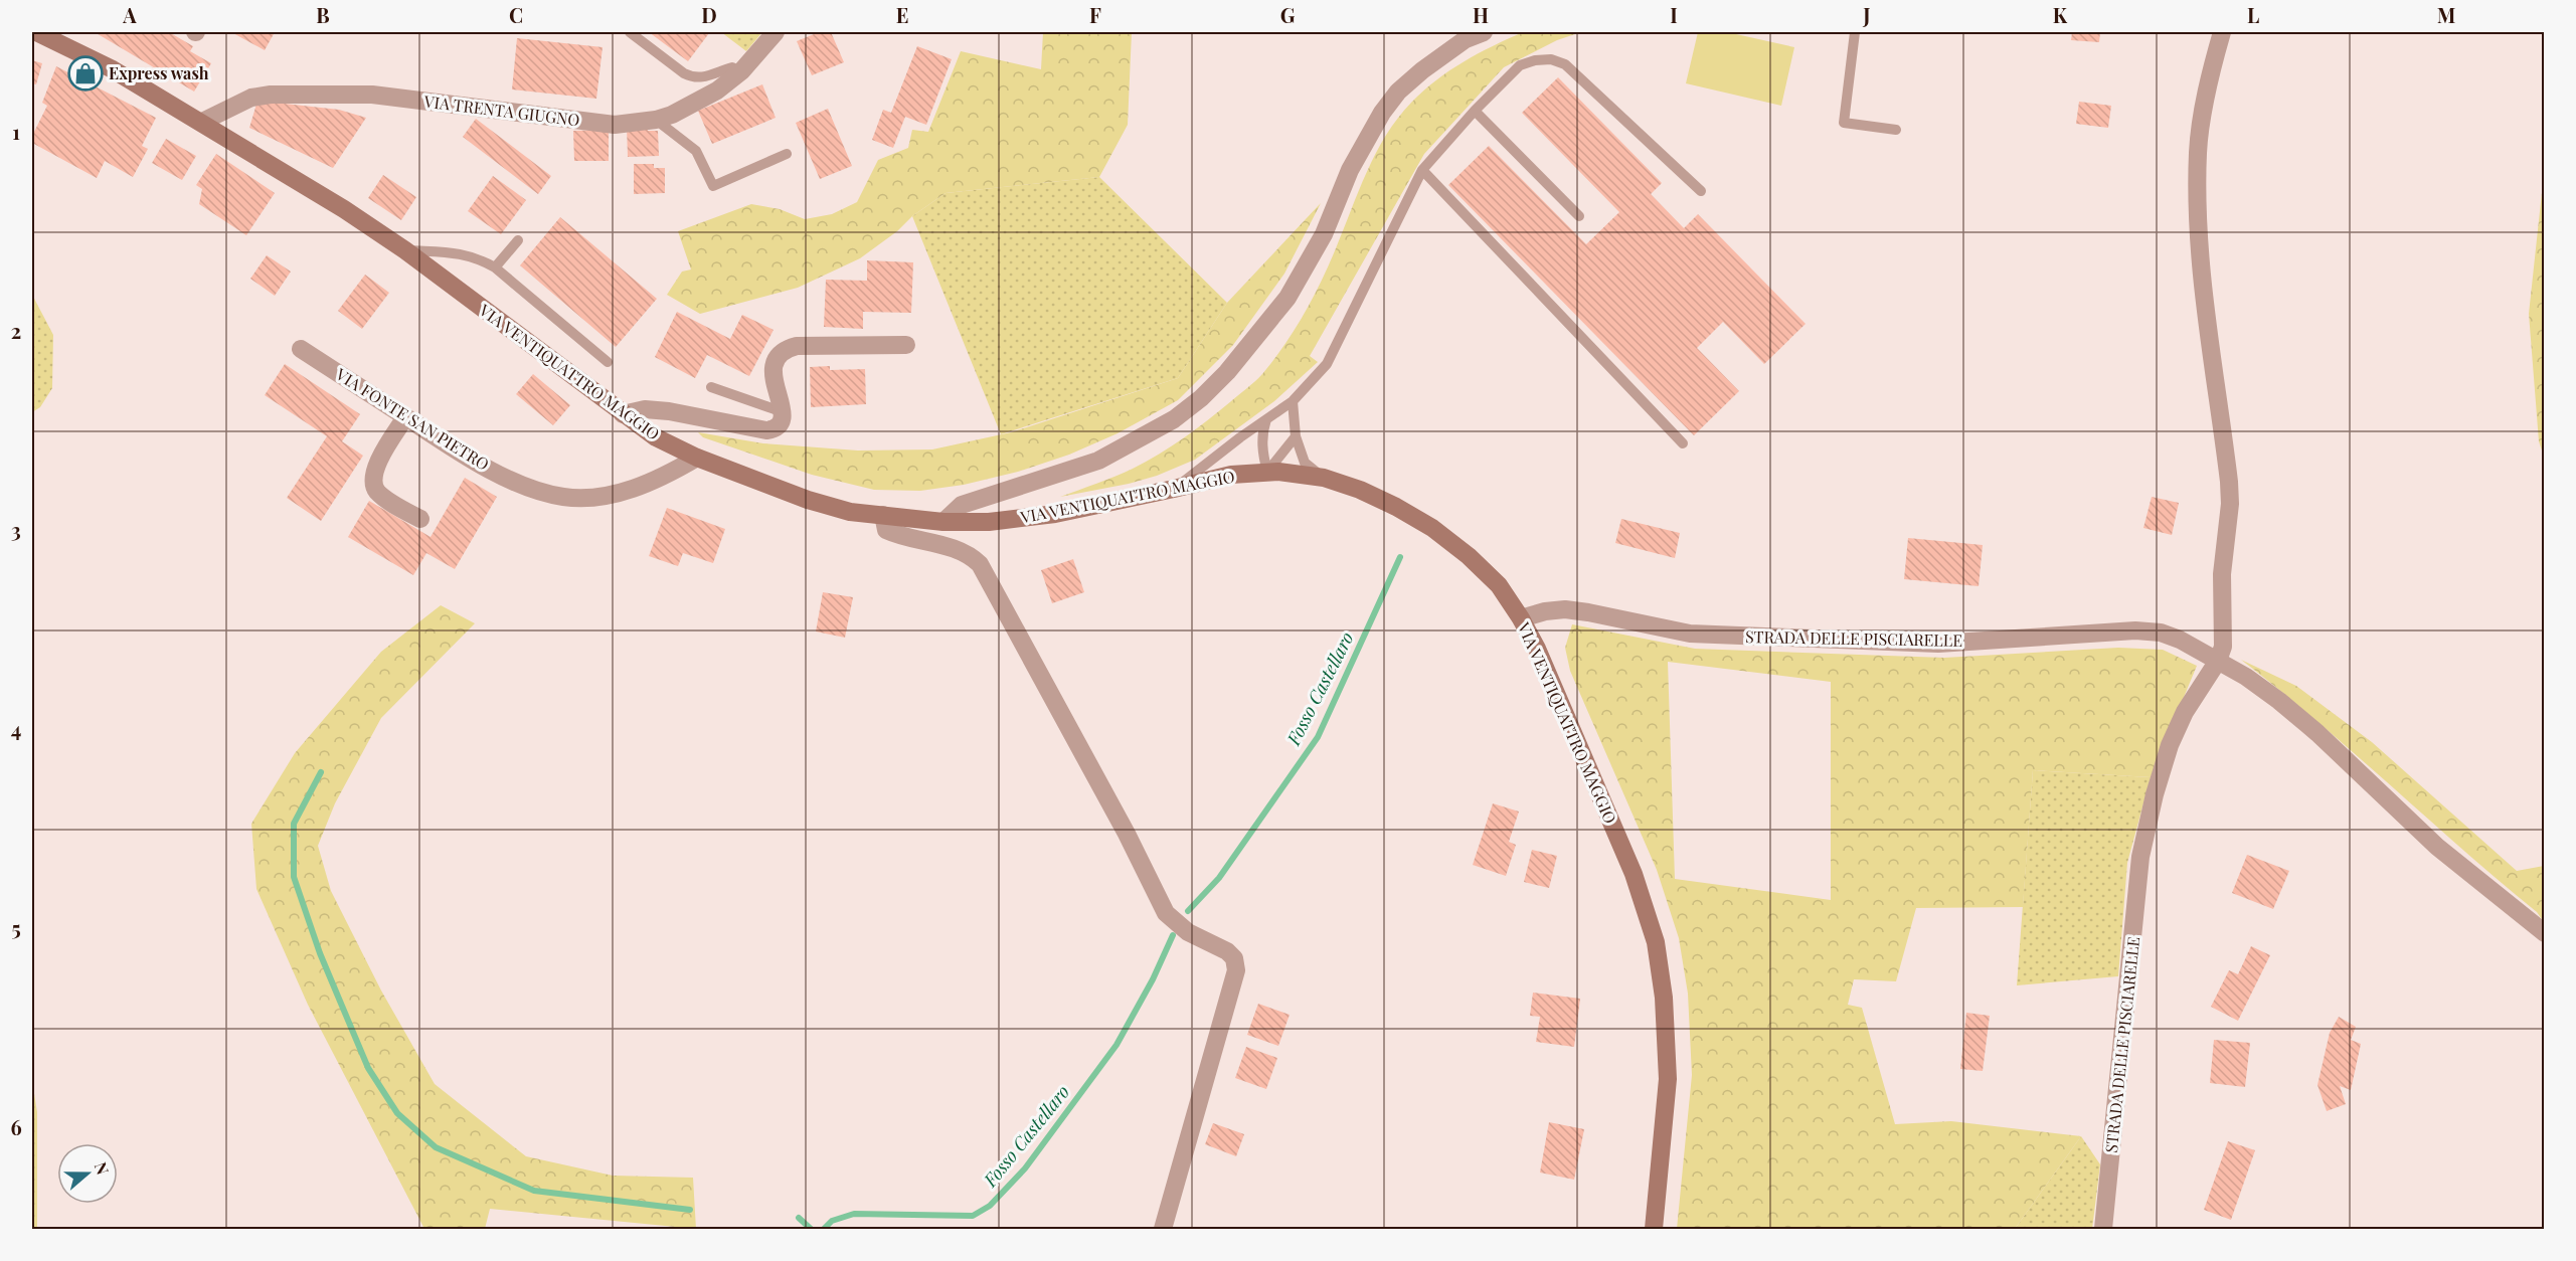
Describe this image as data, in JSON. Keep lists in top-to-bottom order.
{
  "streets": {
    "main road": ["VIA VENTIQUATTRO MAGGIO"],
    "street": ["VIA TRENTA GIUGNO", "VIA FONTE SAN PIETRO", "STRADA DELLE PISCIARELLE"]
  },
  "crossings": [
    ["VIA TRENTA GIUGNO", "VIA VENTIQUATTRO MAGGIO"],
    ["VIA VENTIQUATTRO MAGGIO", "VIA FONTE SAN PIETRO"],
    ["VIA VENTIQUATTRO MAGGIO", "STRADA DELLE PISCIARELLE"]
  ],
  "water": ["Fosso Castellaro"],
  "places": {
    "shop": ["Express wash"]
  },
  "north": "right",
  "grid": {
    "columns": [
      "A",
      "B",
      "C",
      "D",
      "E",
      "F",
      "G",
      "H",
      "I",
      "J",
      "K",
      "L",
      "M"
    ],
    "rows": [
      "1",
      "2",
      "3",
      "4",
      "5",
      "6"
    ]
  }
}
